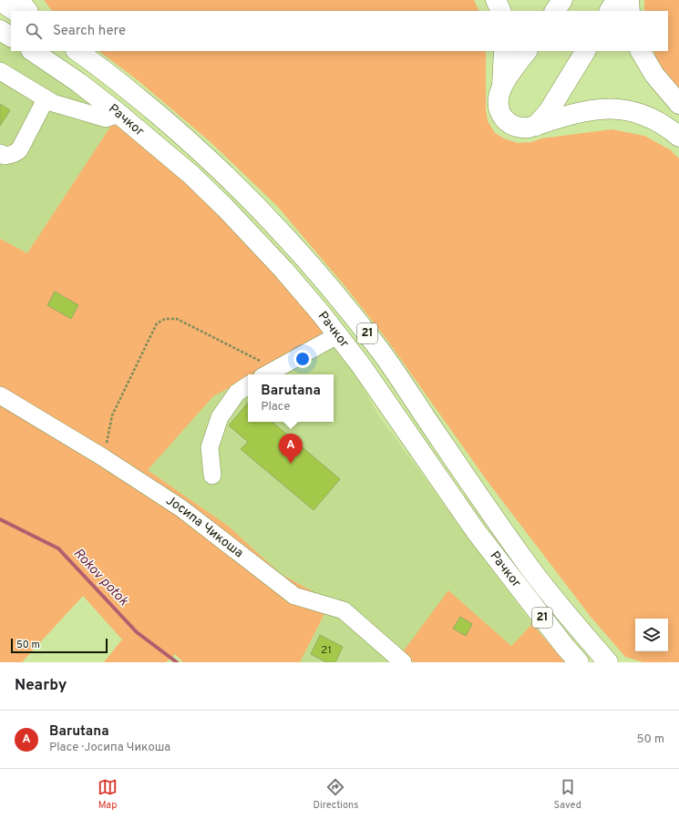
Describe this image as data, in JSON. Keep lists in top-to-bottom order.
{
  "streets": {
    "main road": ["Рачког", "21"],
    "street": ["Јосипа Чикоша"]
  },
  "water": ["Rokov potok"],
  "house_numbers": ["21"],
  "scale_bar": "50 m",
  "page": {
    "search": "Search here",
    "popup": ["Barutana", "Place"],
    "pins": "A",
    "scale": "50 m",
    "heading": "Nearby",
    "list": [
      {
        "mark": "A",
        "name": "Barutana",
        "note": "Place · Јосипа Чикоша",
        "value": "50 m"
      }
    ],
    "nav": ["Map", "Directions", "Saved"]
  }
}
